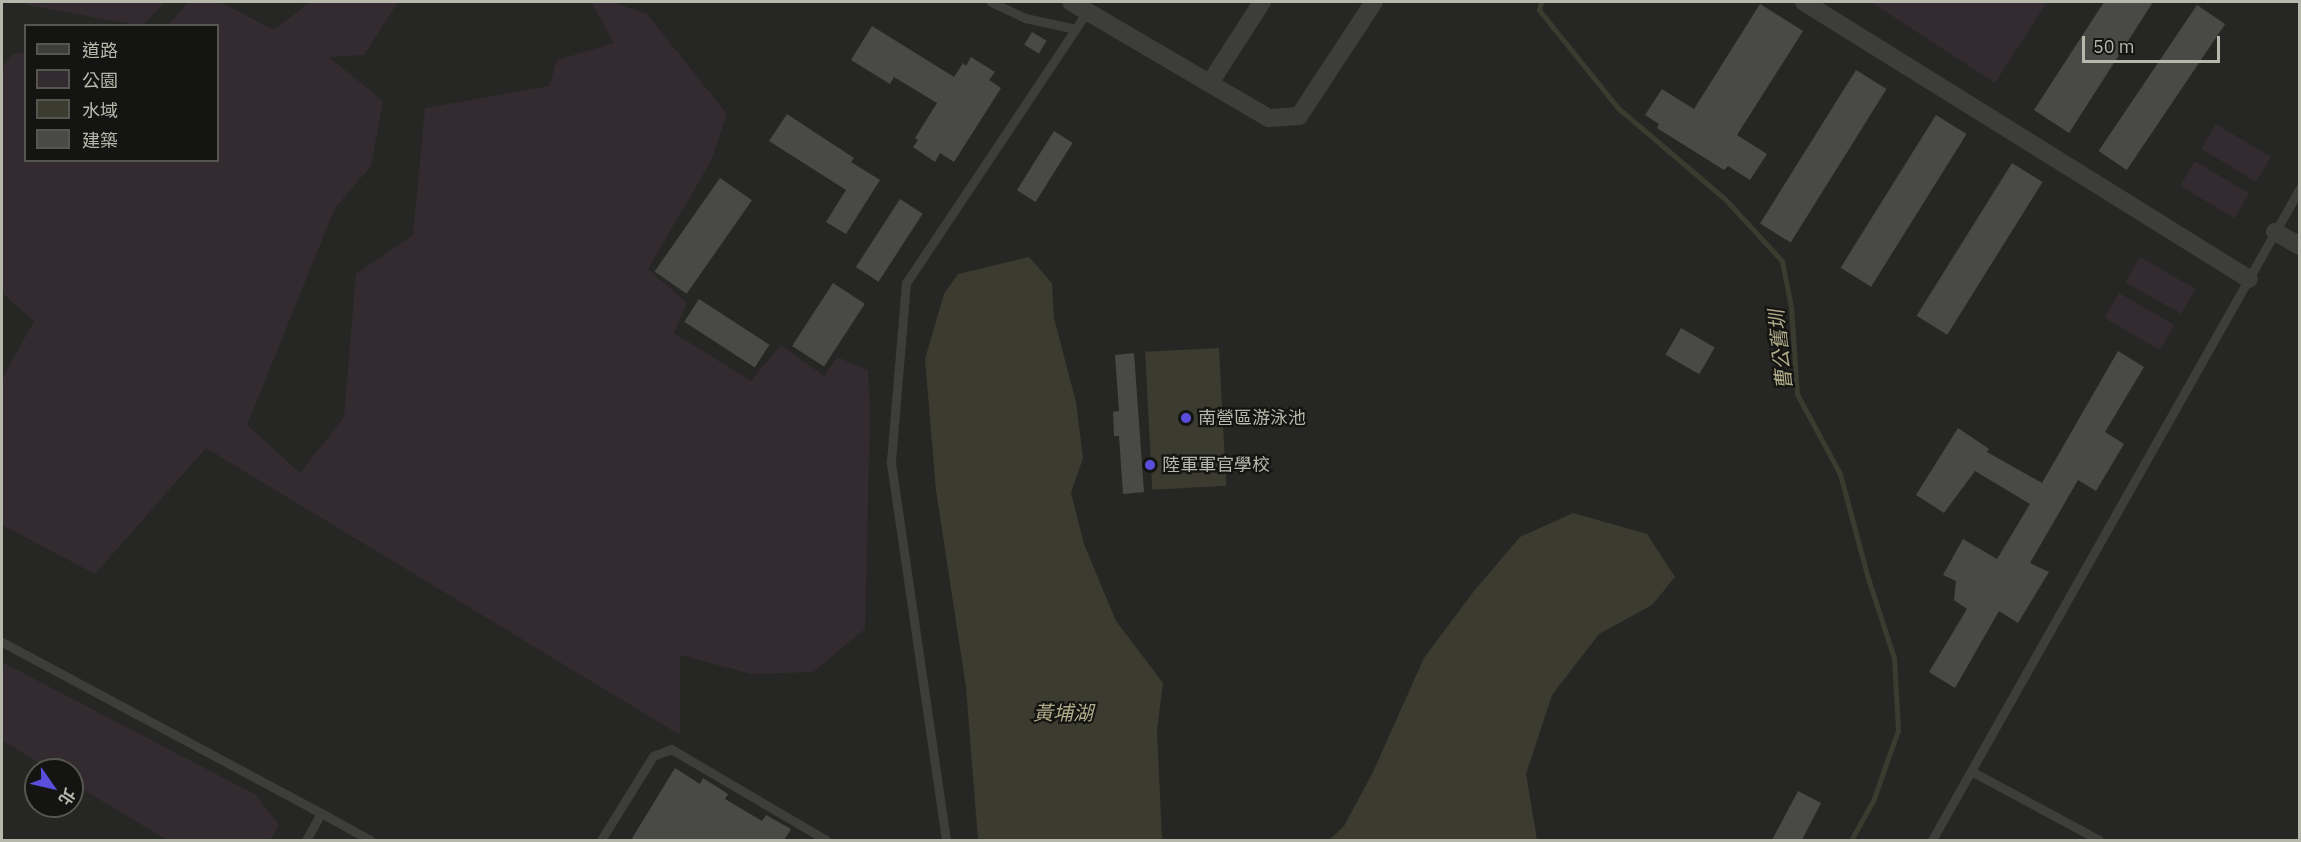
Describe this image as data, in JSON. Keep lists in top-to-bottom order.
{
  "water": ["曹公舊圳", "黃埔湖"],
  "places": ["南營區游泳池", "陸軍軍官學校"],
  "legend": [
    "道路",
    "公園",
    "水域",
    "建築"
  ],
  "scale_bar": "50 m",
  "north": "bottom right"
}
